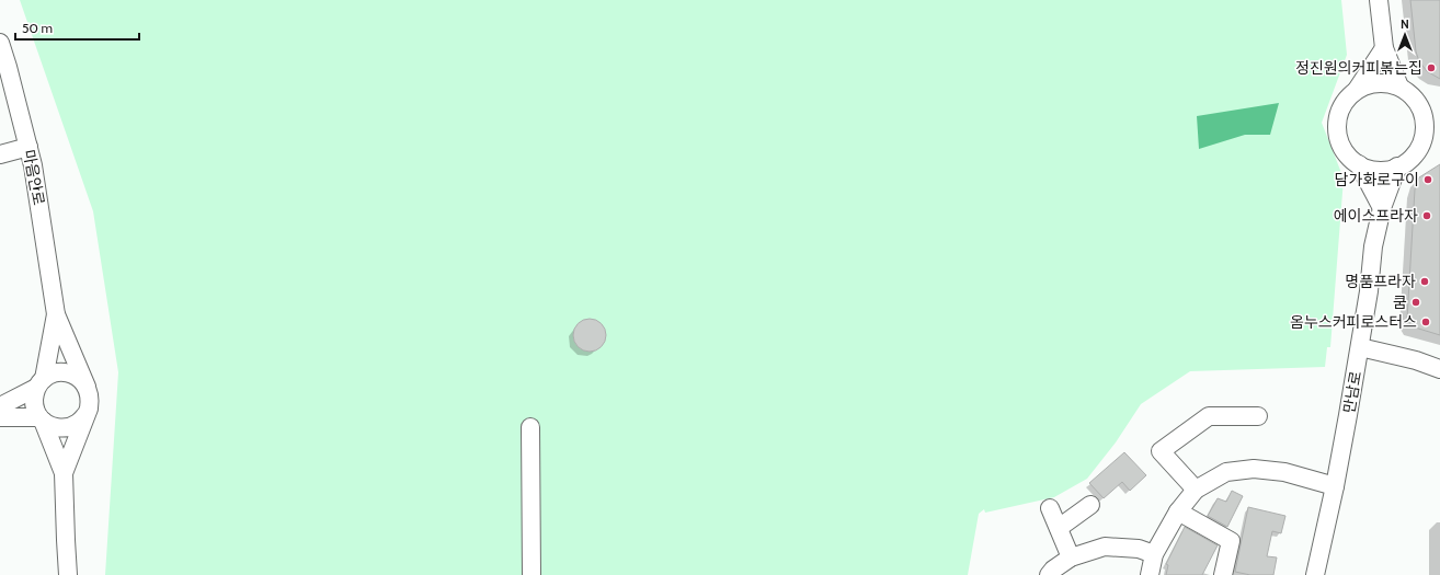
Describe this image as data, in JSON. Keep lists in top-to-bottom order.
{
  "streets": {
    "street": ["마음안로", "만남로"]
  },
  "places": [
    "정진원의커피볶는집",
    "담가화로구이",
    "에이스프라자",
    "명품프라자",
    "쿰",
    "옴누스커피로스터스"
  ],
  "scale_bar": "50 m",
  "north": "top"
}
